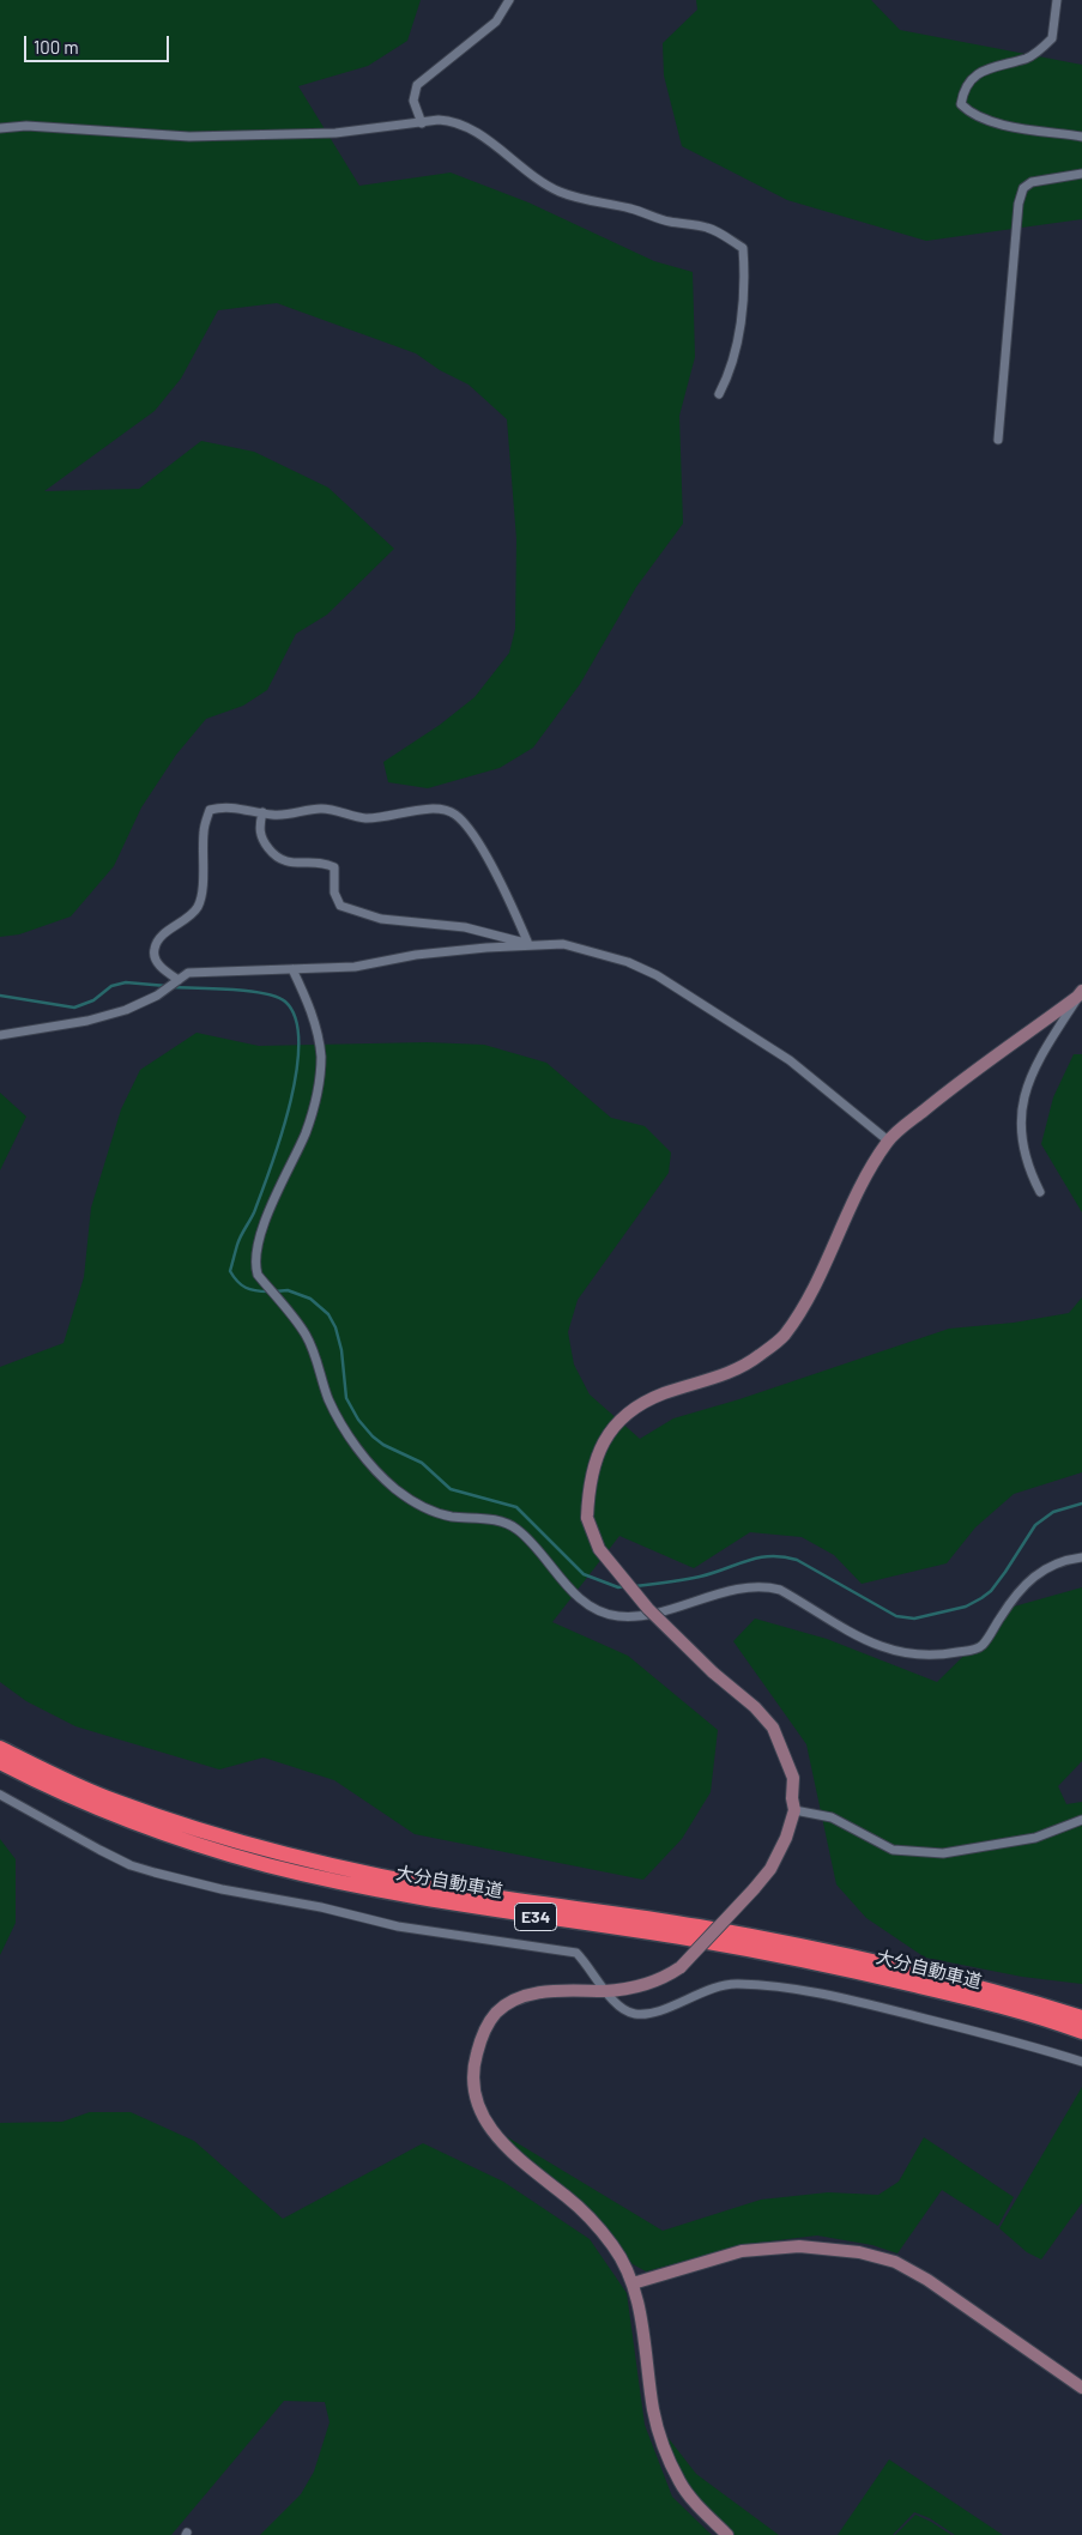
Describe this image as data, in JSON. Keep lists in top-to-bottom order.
{
  "streets": {
    "highway": ["大分自動車道", "E34"]
  },
  "scale_bar": "100 m"
}
